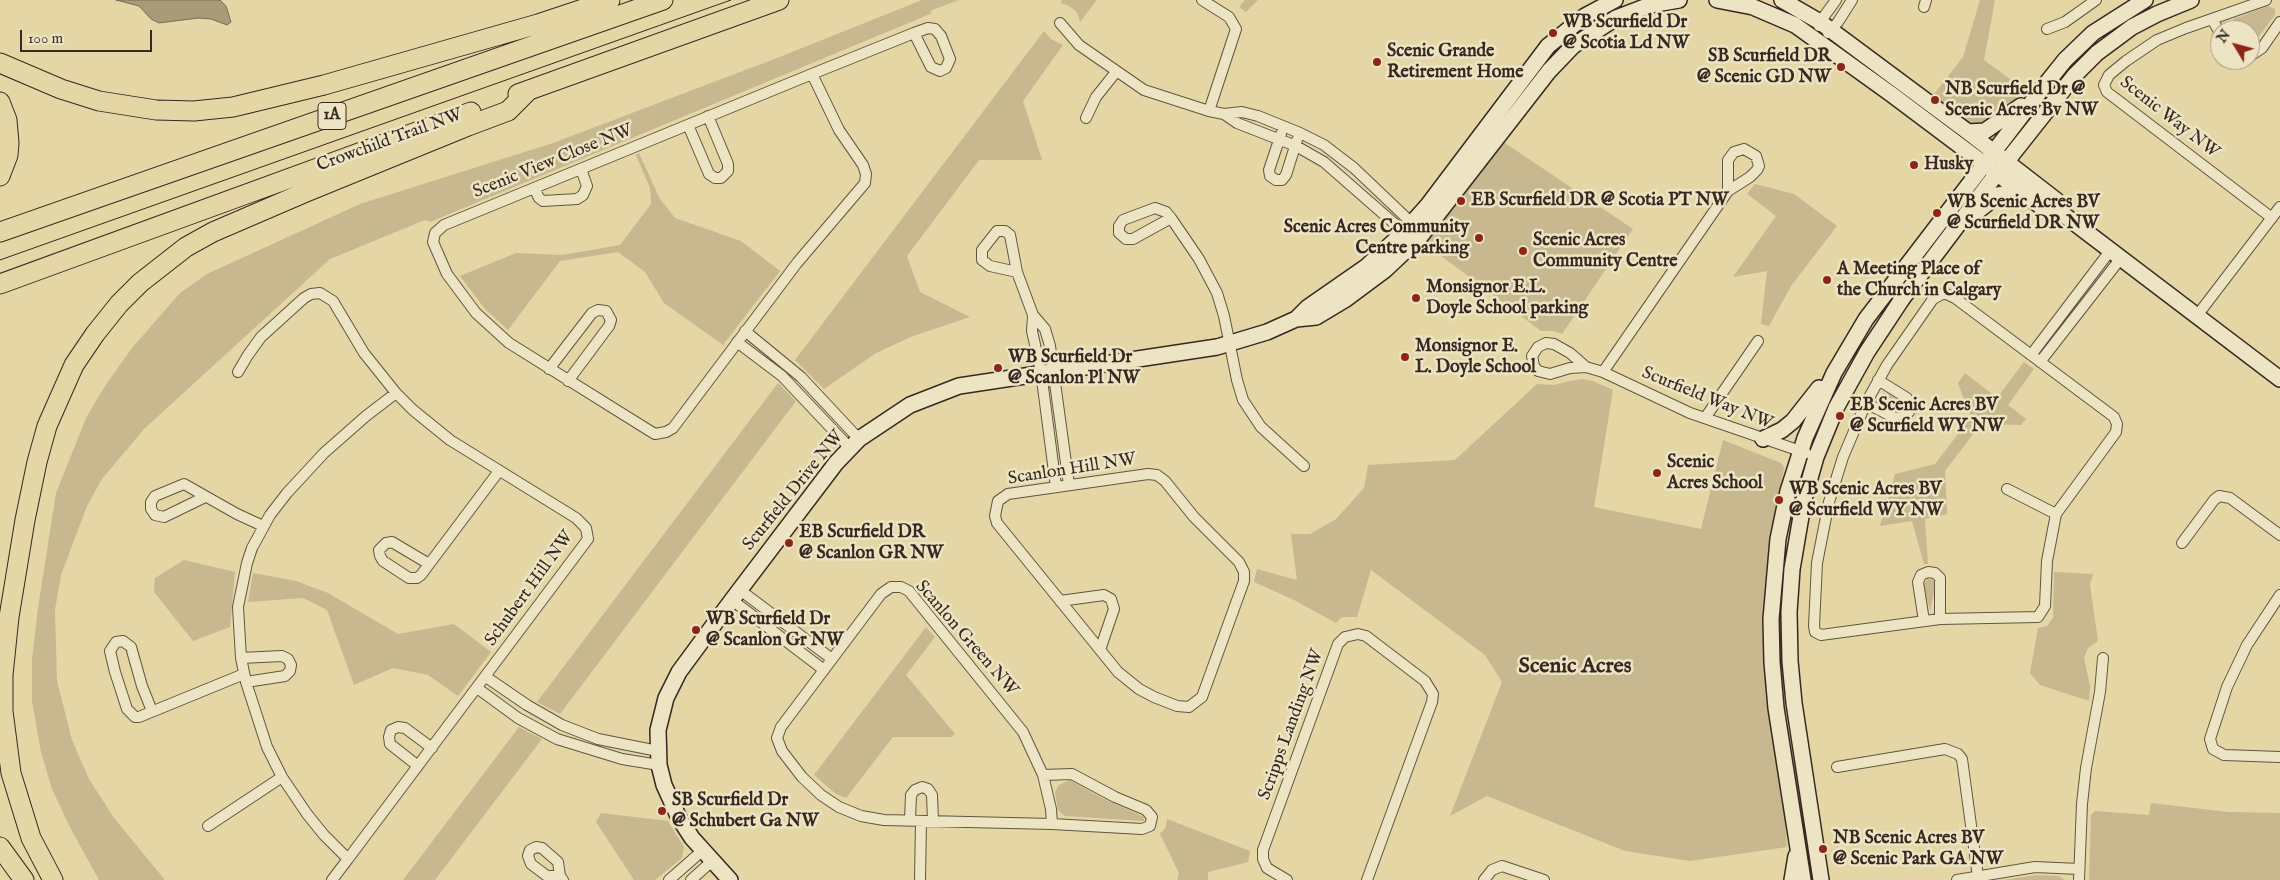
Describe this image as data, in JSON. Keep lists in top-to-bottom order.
{
  "streets": {
    "highway": ["1A", "Crowchild Trail NW"],
    "street": [
      "Scenic Way NW",
      "Scenic View Close NW",
      "Scurfield Way NW",
      "Scanlon Hill NW",
      "Scurfield Drive NW",
      "Schubert Hill NW",
      "Scanlon Green NW",
      "Scripps Landing NW"
    ]
  },
  "districts": ["Scenic Acres"],
  "places": [
    "WB Scurfield Dr @ Scotia Ld NW",
    "Scenic Grande Retirement Home",
    "SB Scurfield DR @ Scenic GD NW",
    "NB Scurfield Dr @ Scenic Acres Bv NW",
    "Husky",
    "EB Scurfield DR @ Scotia PT NW",
    "WB Scenic Acres BV @ Scurfield DR NW",
    "Scenic Acres Community Centre parking",
    "Scenic Acres Community Centre",
    "A Meeting Place of the Church in Calgary",
    "Monsignor E.L. Doyle School parking",
    "Monsignor E. L. Doyle School",
    "WB Scurfield Dr @ Scanlon Pl NW",
    "EB Scenic Acres BV @ Scurfield WY NW",
    "Scenic Acres School",
    "WB Scenic Acres BV @ Scurfield WY NW",
    "EB Scurfield DR @ Scanlon GR NW",
    "WB Scurfield Dr @ Scanlon Gr NW",
    "SB Scurfield Dr @ Schubert Ga NW",
    "NB Scenic Acres BV @ Scenic Park GA NW"
  ],
  "scale_bar": "100 m",
  "north": "top left"
}
